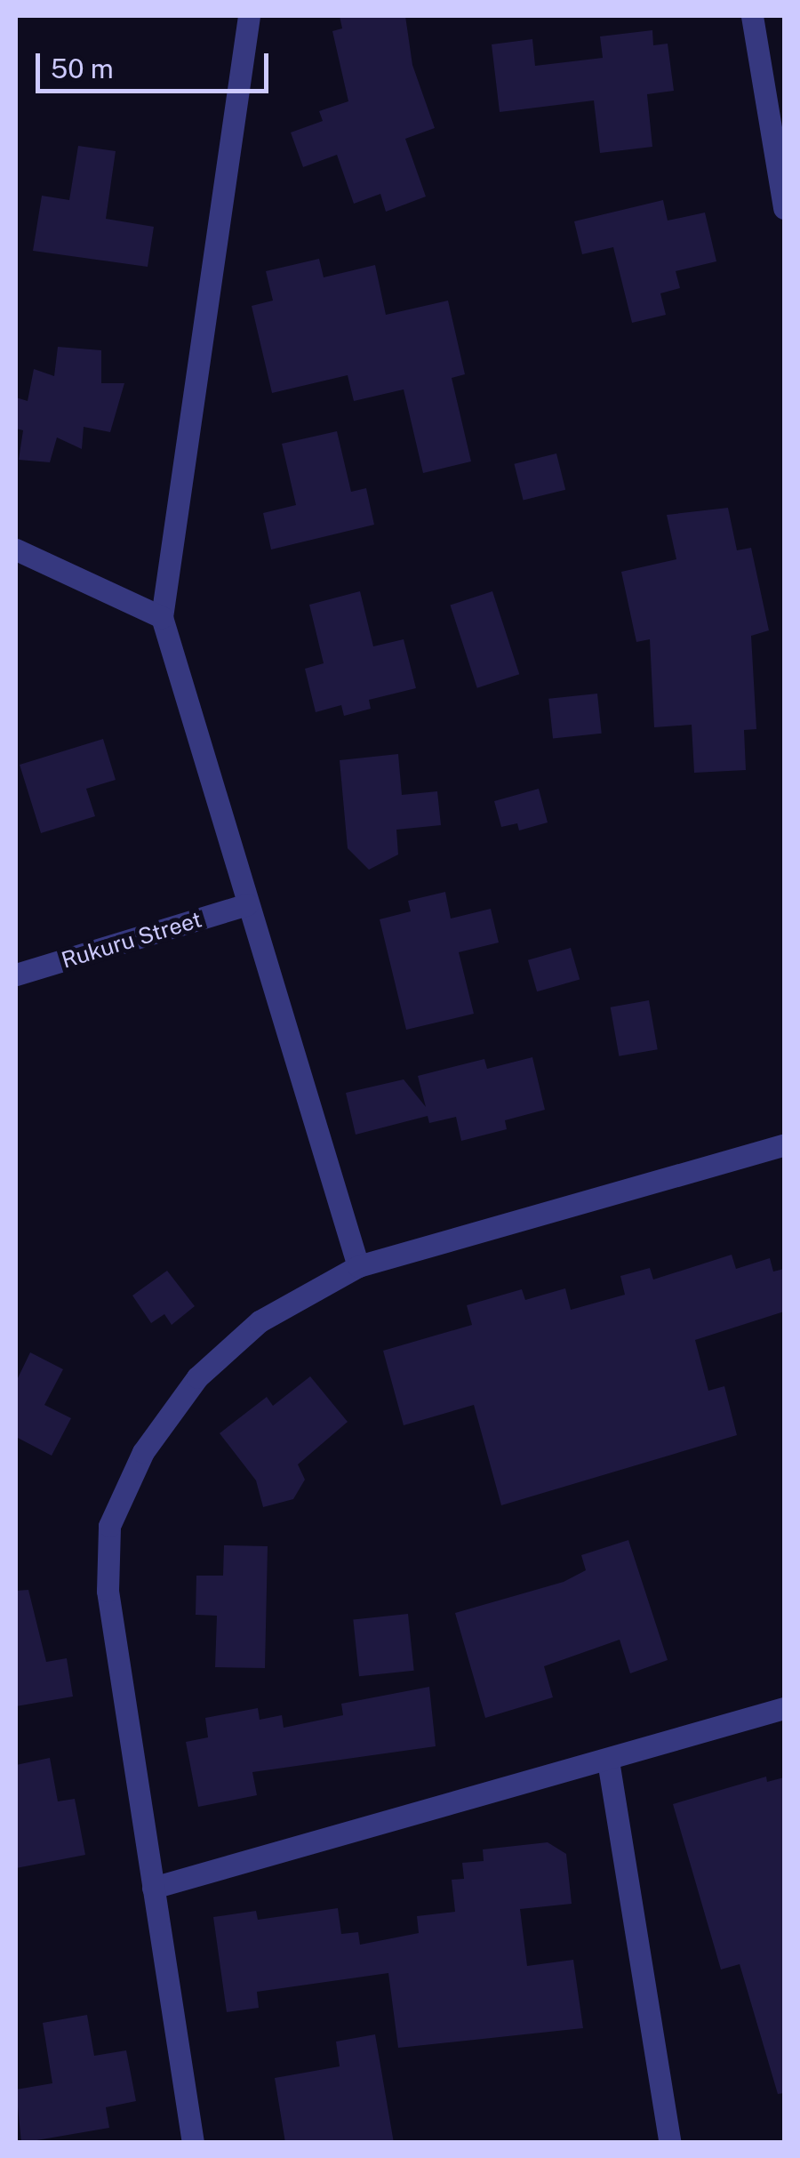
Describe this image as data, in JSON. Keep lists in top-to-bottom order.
{
  "streets": {
    "street": ["Rukuru Street"]
  },
  "scale_bar": "50 m"
}
